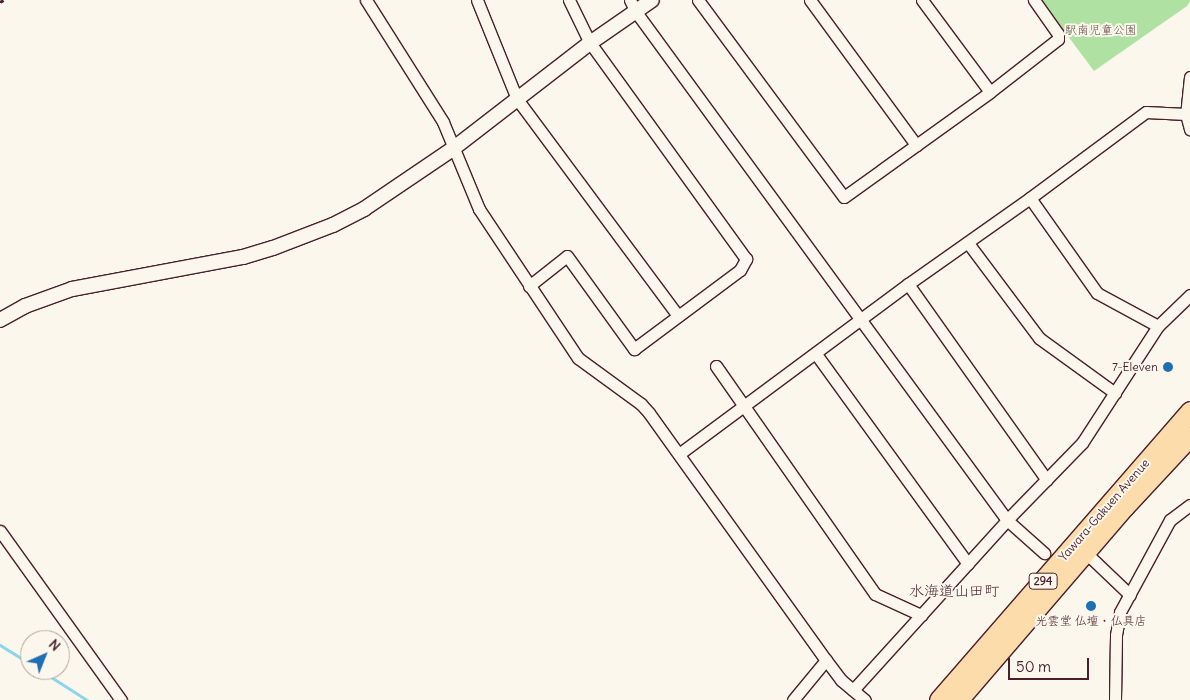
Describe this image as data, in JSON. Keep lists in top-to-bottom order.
{
  "streets": {
    "highway": ["Yawara-Gakuen Avenue", "294"]
  },
  "districts": ["水海道山田町"],
  "parks": ["駅南児童公園"],
  "places": ["7-Eleven", "光雲堂 仏壇・仏具店"],
  "scale_bar": "50 m",
  "north": "top right"
}
